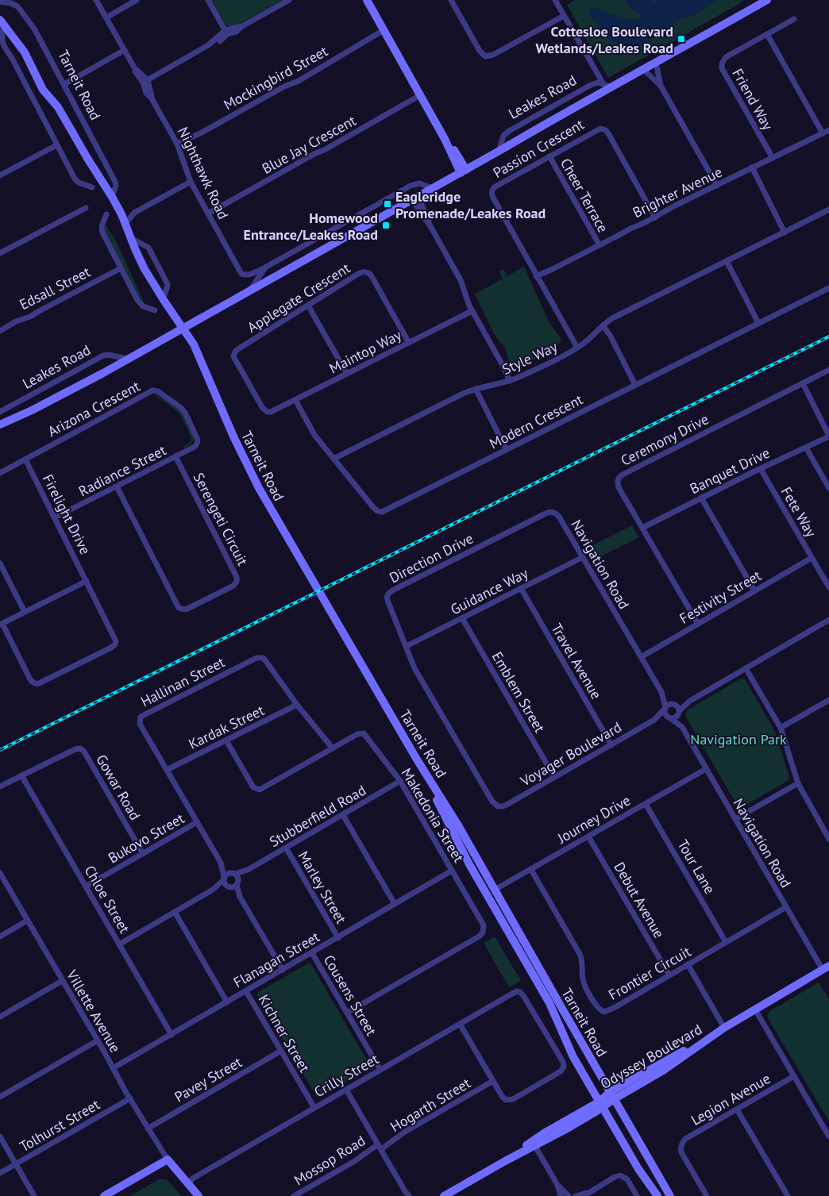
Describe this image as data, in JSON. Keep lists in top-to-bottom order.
{
  "streets": {
    "street": [
      "Mockingbird Street",
      "Tarneit Road",
      "Leakes Road",
      "Friend Way",
      "Blue Jay Crescent",
      "Passion Crescent",
      "Nighthawk Road",
      "Brighter Avenue",
      "Cheer Terrace",
      "Edsall Street",
      "Applegate Crescent",
      "Maintop Way",
      "Style Way",
      "Arizona Crescent",
      "Modern Crescent",
      "Ceremony Drive",
      "Radiance Street",
      "Banquet Drive",
      "Fete Way",
      "Firelight Drive",
      "Serengeti Circuit",
      "Direction Drive",
      "Navigation Road",
      "Guidance Way",
      "Festivity Street",
      "Travel Avenue",
      "Hallinan Street",
      "Emblem Street",
      "Kardak Street",
      "Voyager Boulevard",
      "Gowar Road",
      "Makedonia Street",
      "Stubberfield Road",
      "Journey Drive",
      "Bukovo Street",
      "Tour Lane",
      "Marley Street",
      "Chloe Street",
      "Debut Avenue",
      "Flanagan Street",
      "Frontier Circuit",
      "Cousens Street",
      "Villette Avenue",
      "Kichner Street",
      "Odyssey Boulevard",
      "Crilly Street",
      "Pavey Street",
      "Legion Avenue",
      "Hogarth Street",
      "Tolhurst Street",
      "Mossop Road"
    ]
  },
  "crossings": [
    ["Mockingbird Street", "Nighthawk Road"],
    ["Tarneit Road", "Leakes Road"],
    ["Tarneit Road", "Journey Drive"],
    ["Tarneit Road", "Odyssey Boulevard"],
    ["Leakes Road", "Nighthawk Road"],
    ["Friend Way", "Brighter Avenue"],
    ["Blue Jay Crescent", "Nighthawk Road"],
    ["Passion Crescent", "Brighter Avenue"],
    ["Passion Crescent", "Cheer Terrace"],
    ["Passion Crescent", "Style Way"],
    ["Brighter Avenue", "Cheer Terrace"],
    ["Applegate Crescent", "Maintop Way"],
    ["Maintop Way", "Modern Crescent"],
    ["Style Way", "Modern Crescent"],
    ["Arizona Crescent", "Radiance Street"],
    ["Arizona Crescent", "Firelight Drive"],
    ["Ceremony Drive", "Banquet Drive"],
    ["Ceremony Drive", "Festivity Street"],
    ["Radiance Street", "Firelight Drive"],
    ["Radiance Street", "Serengeti Circuit"],
    ["Banquet Drive", "Fete Way"],
    ["Fete Way", "Festivity Street"],
    ["Direction Drive", "Navigation Road"],
    ["Direction Drive", "Guidance Way"],
    ["Direction Drive", "Voyager Boulevard"],
    ["Navigation Road", "Guidance Way"],
    ["Navigation Road", "Festivity Street"],
    ["Navigation Road", "Voyager Boulevard"],
    ["Navigation Road", "Journey Drive"],
    ["Navigation Road", "Frontier Circuit"],
    ["Navigation Road", "Odyssey Boulevard"],
    ["Guidance Way", "Travel Avenue"],
    ["Guidance Way", "Emblem Street"],
    ["Travel Avenue", "Voyager Boulevard"],
    ["Hallinan Street", "Kardak Street"],
    ["Hallinan Street", "Makedonia Street"],
    ["Hallinan Street", "Stubberfield Road"],
    ["Hallinan Street", "Bukovo Street"],
    ["Emblem Street", "Voyager Boulevard"],
    ["Kardak Street", "Makedonia Street"],
    ["Gowar Road", "Bukovo Street"],
    ["Gowar Road", "Chloe Street"],
    ["Makedonia Street", "Stubberfield Road"],
    ["Makedonia Street", "Flanagan Street"],
    ["Makedonia Street", "Cousens Street"],
    ["Stubberfield Road", "Marley Street"],
    ["Journey Drive", "Tour Lane"],
    ["Journey Drive", "Debut Avenue"],
    ["Journey Drive", "Frontier Circuit"],
    ["Bukovo Street", "Chloe Street"],
    ["Tour Lane", "Frontier Circuit"],
    ["Marley Street", "Flanagan Street"],
    ["Chloe Street", "Flanagan Street"],
    ["Debut Avenue", "Frontier Circuit"],
    ["Flanagan Street", "Cousens Street"],
    ["Flanagan Street", "Villette Avenue"],
    ["Flanagan Street", "Kichner Street"],
    ["Cousens Street", "Crilly Street"],
    ["Villette Avenue", "Pavey Street"],
    ["Villette Avenue", "Tolhurst Street"],
    ["Kichner Street", "Crilly Street"],
    ["Kichner Street", "Pavey Street"],
    ["Crilly Street", "Hogarth Street"],
    ["Hogarth Street", "Mossop Road"]
  ],
  "parks": ["Navigation Park"],
  "places": {
    "transit": ["Cottesloe Boulevard Wetlands/Leakes Road", "Eagleridge Promenade/Leakes Road", "Homewood Entrance/Leakes Road"]
  }
}
